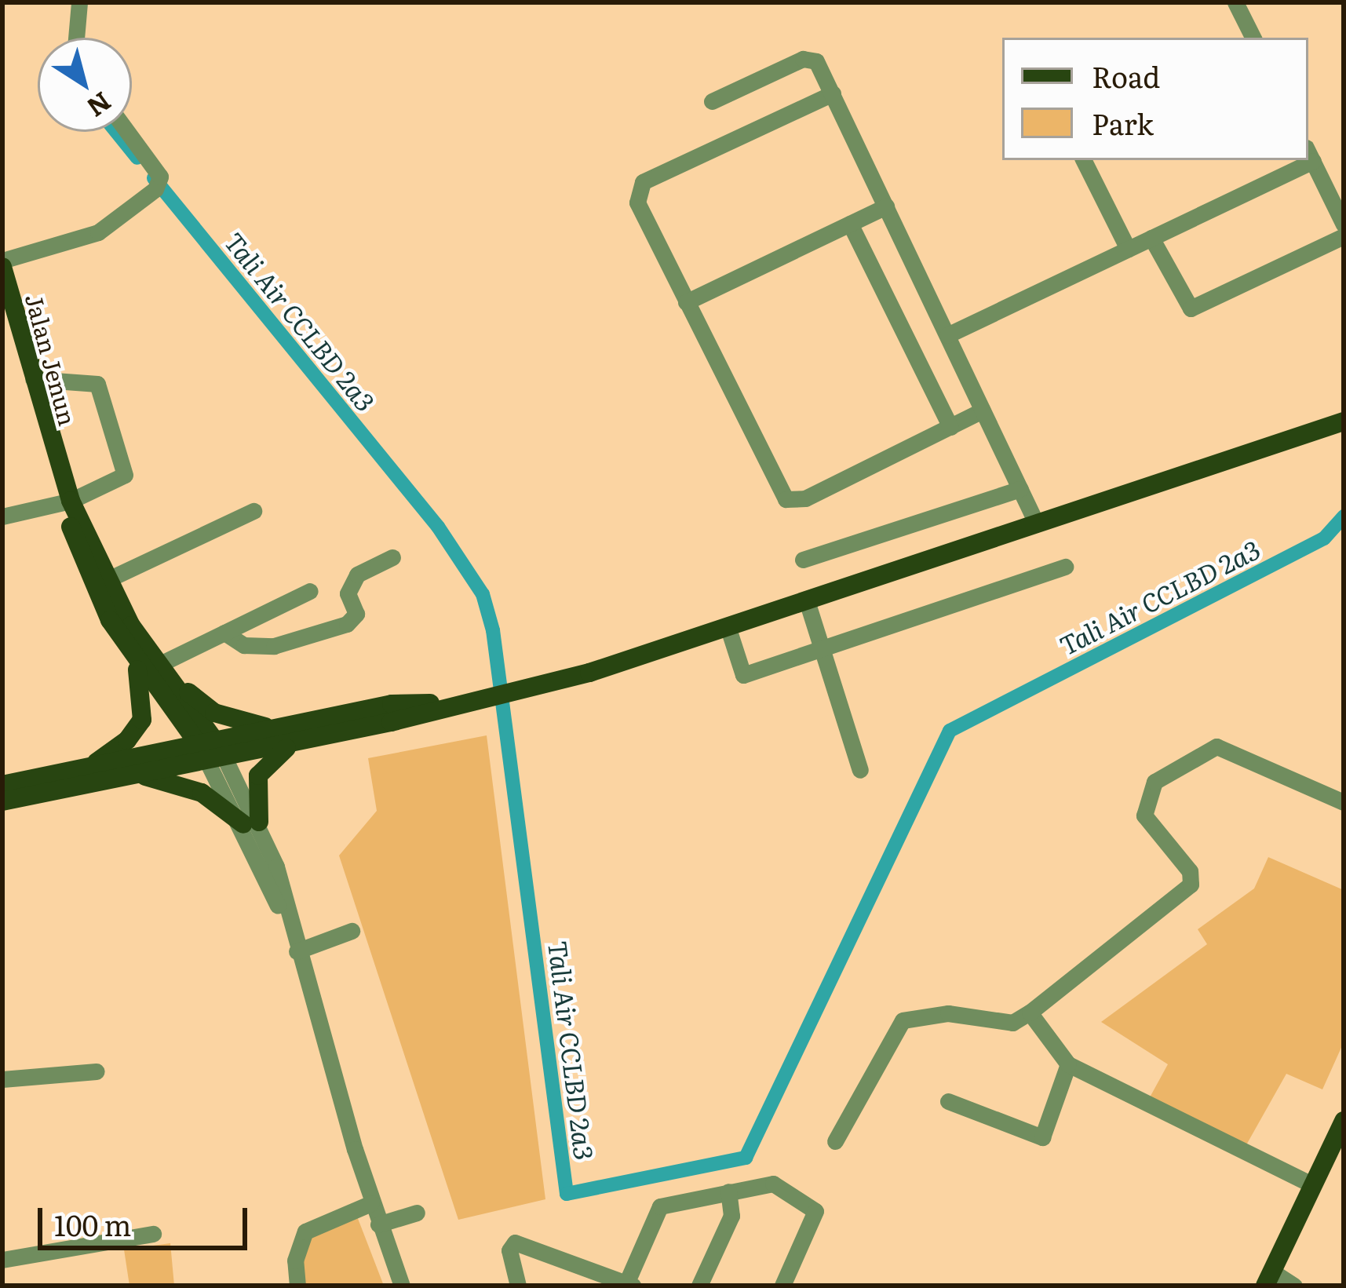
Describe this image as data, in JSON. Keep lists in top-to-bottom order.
{
  "streets": {
    "main road": ["Jalan Jenun"]
  },
  "water": ["Tali Air CCLBD 2a3"],
  "legend": ["Road", "Park"],
  "scale_bar": "100 m",
  "north": "bottom right"
}
